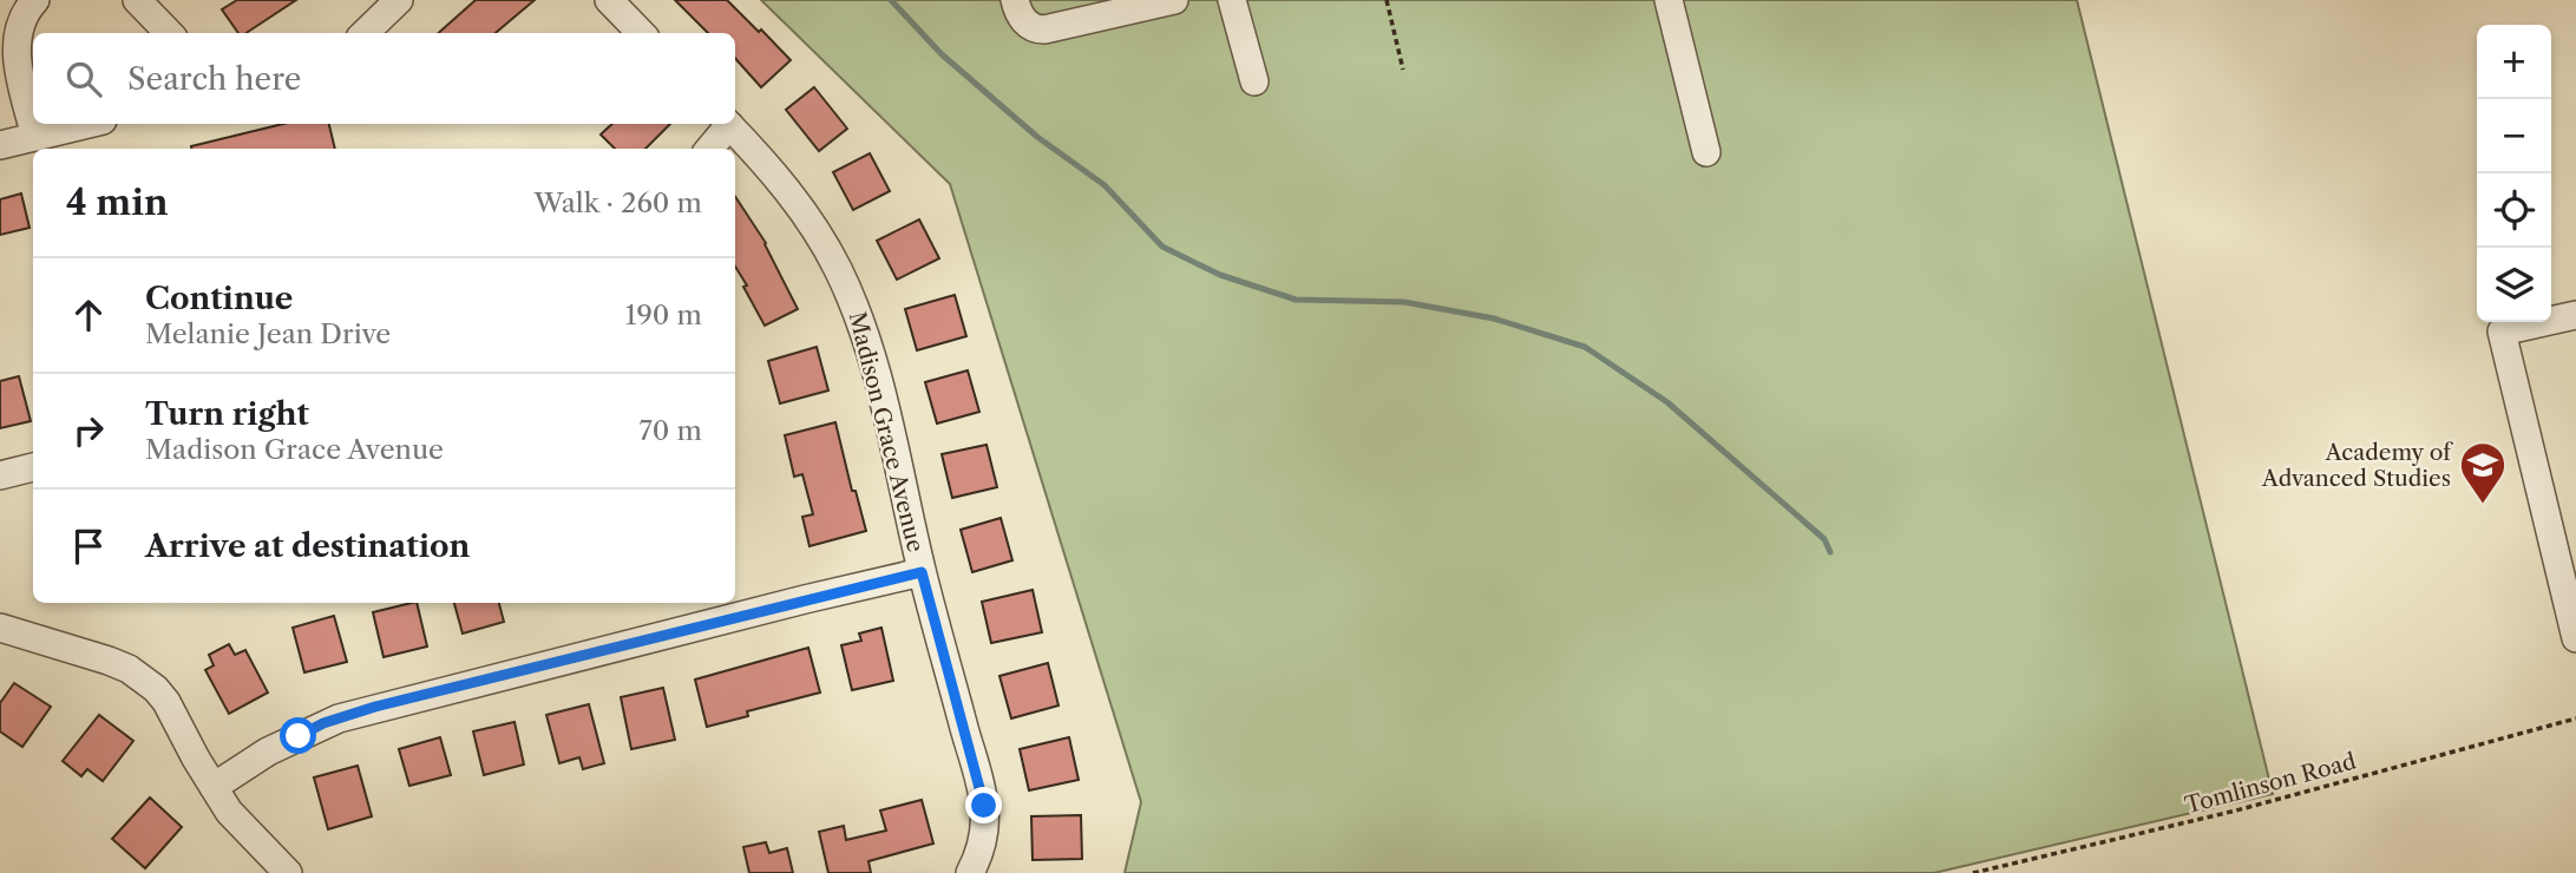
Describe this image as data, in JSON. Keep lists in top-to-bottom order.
{
  "streets": {
    "street": ["Madison Grace Avenue"],
    "path": ["Tomlinson Road"]
  },
  "places": {
    "school or university": ["Academy of Advanced Studies"]
  },
  "page": {
    "map_buttons": ["+", "−"],
    "search": "Search here",
    "heading": ["4 min", "Walk · 260 m"],
    "list": [
      ["Continue", "Melanie Jean Drive", "190 m"],
      ["Turn right", "Madison Grace Avenue", "70 m"],
      "Arrive at destination"
    ]
  }
}
